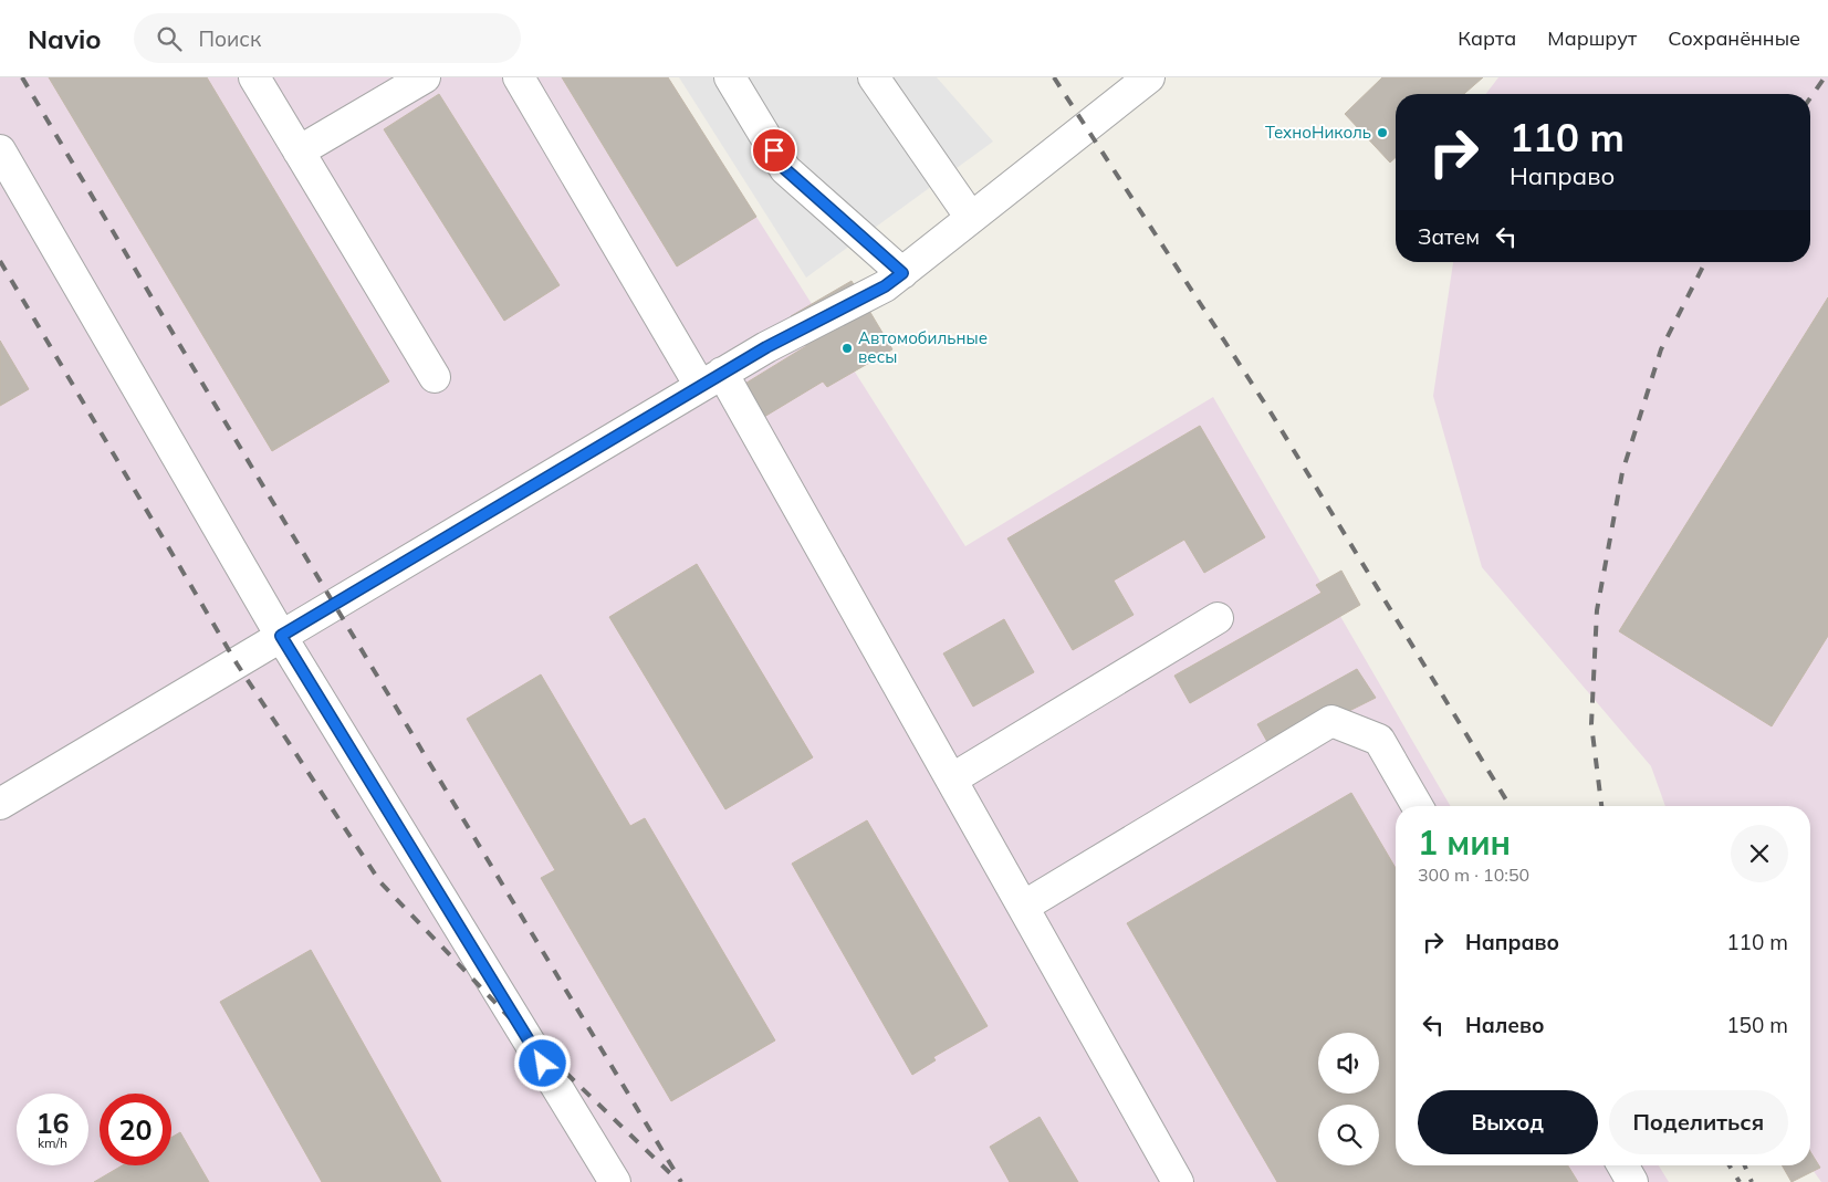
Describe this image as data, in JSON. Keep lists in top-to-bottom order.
{
  "places": ["ТехноНиколь", "Автомобильные весы"],
  "page": {
    "header": "Navio",
    "search": "Поиск",
    "nav": ["Карта", "Маршрут", "Сохранённые"],
    "turn": ["110 m", "Направо"],
    "then": "Затем",
    "heading": ["1 мин", "300 m · 10:50"],
    "list": [
      {
        "name": "Направо",
        "value": "110 m"
      },
      {
        "name": "Налево",
        "value": "150 m"
      }
    ],
    "buttons": ["Выход", "Поделиться"],
    "speed": "16 km/h",
    "limit": "20"
  }
}
